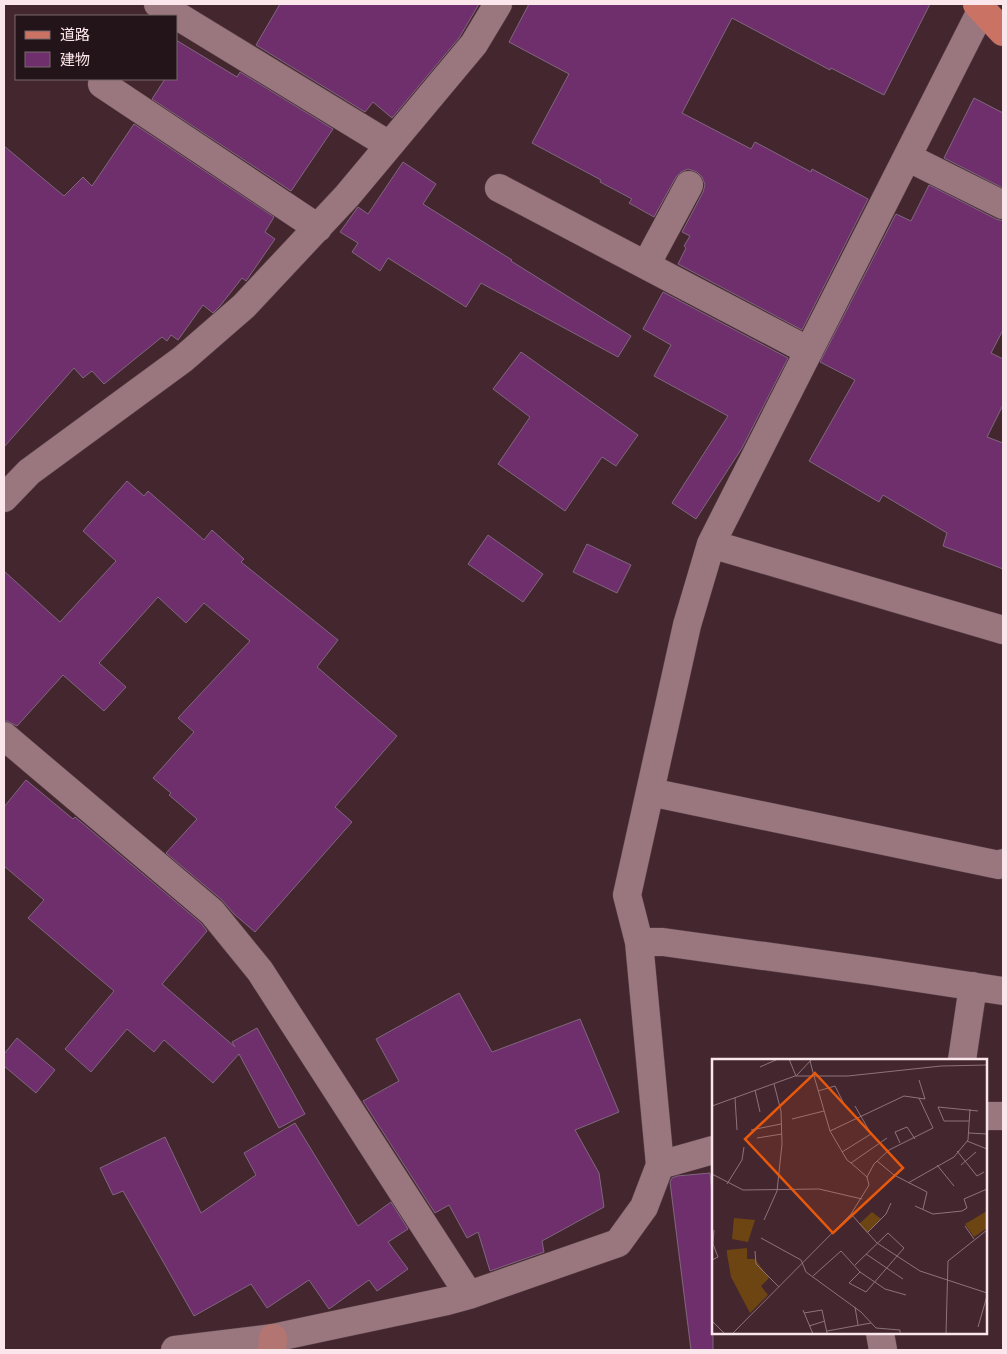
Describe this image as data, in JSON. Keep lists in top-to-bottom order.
{
  "legend": ["道路", "建物"]
}
